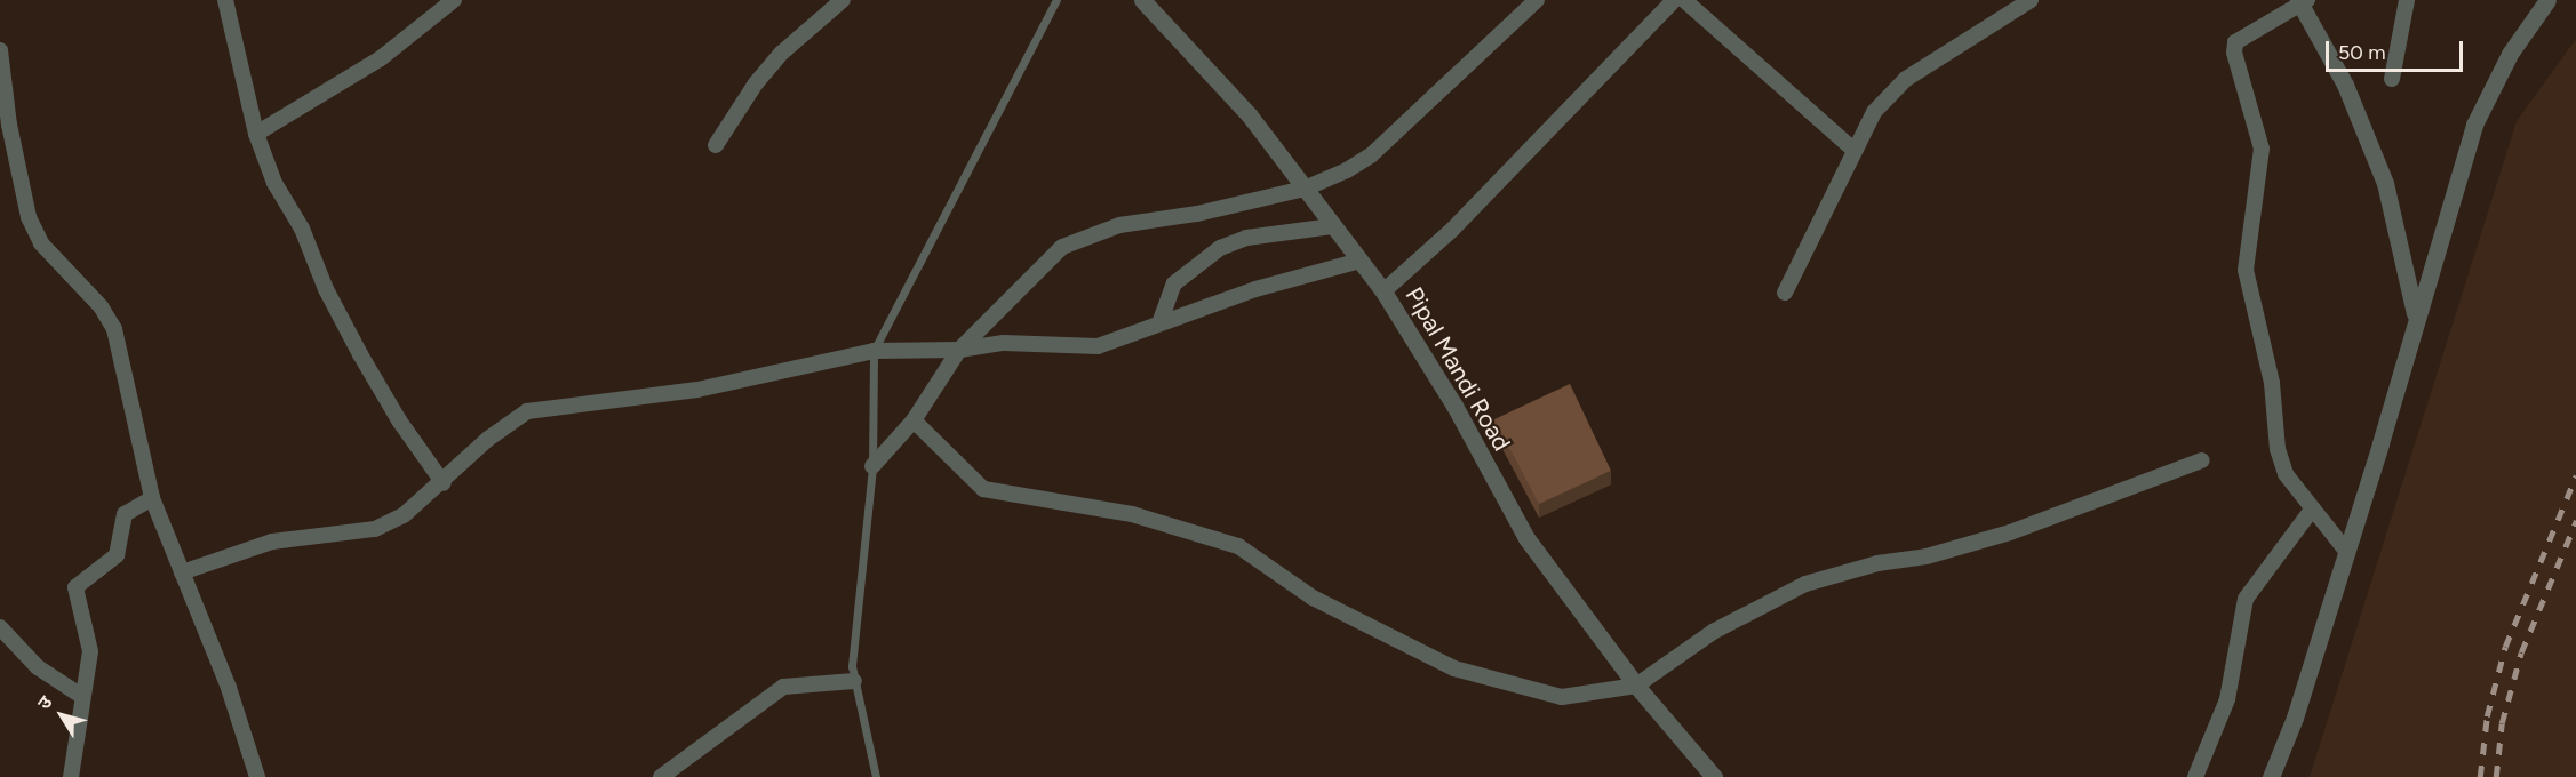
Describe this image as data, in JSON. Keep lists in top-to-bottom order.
{
  "streets": {
    "street": ["Pipal Mandi Road"]
  },
  "scale_bar": "50 m",
  "north": "top left"
}
